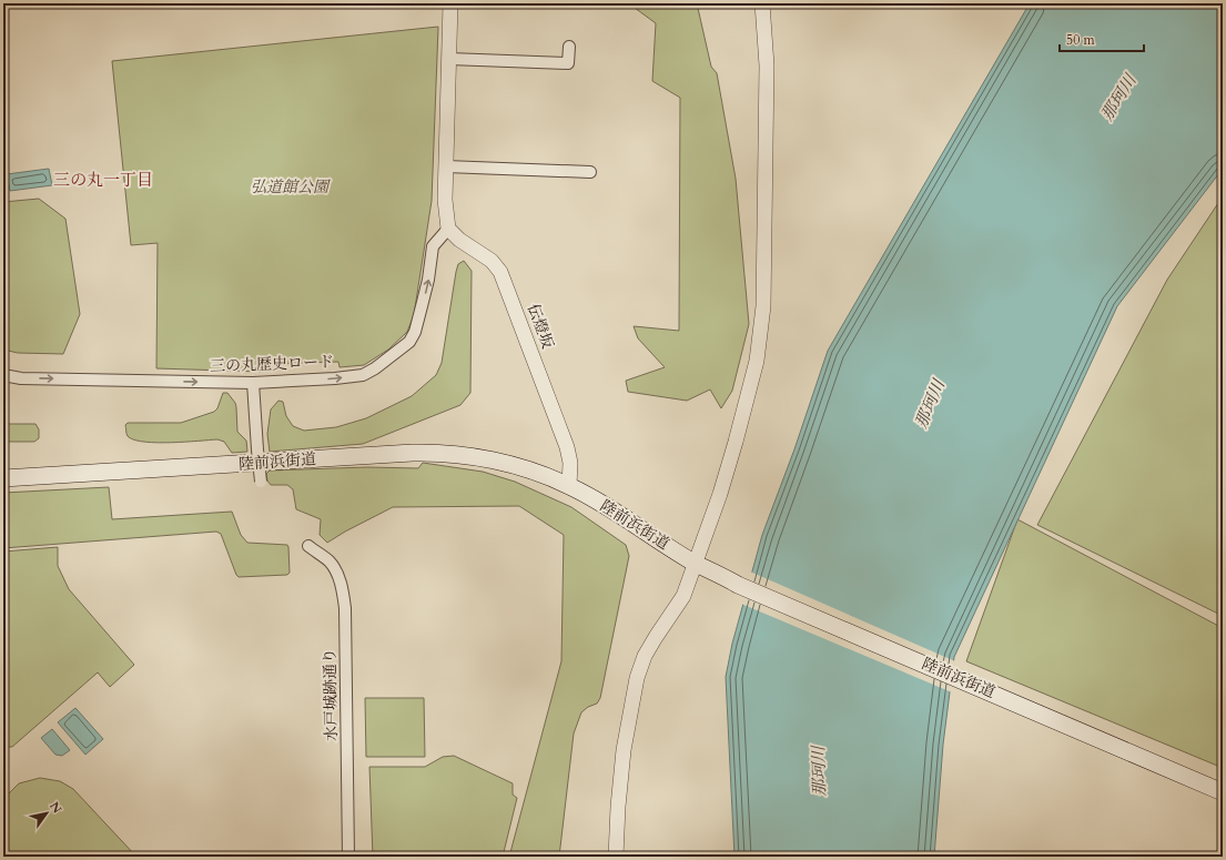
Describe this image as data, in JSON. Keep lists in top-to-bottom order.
{
  "streets": {
    "main road": ["陸前浜街道"],
    "street": ["伝燈坂", "三の丸歴史ロード", "水戸城跡通り"]
  },
  "crossings": [
    ["伝燈坂", "三の丸歴史ロード"],
    ["伝燈坂", "陸前浜街道"]
  ],
  "one_way": ["三の丸歴史ロード"],
  "districts": ["三の丸一丁目"],
  "water": ["那珂川"],
  "parks": ["弘道館公園"],
  "scale_bar": "50 m",
  "north": "top right"
}
